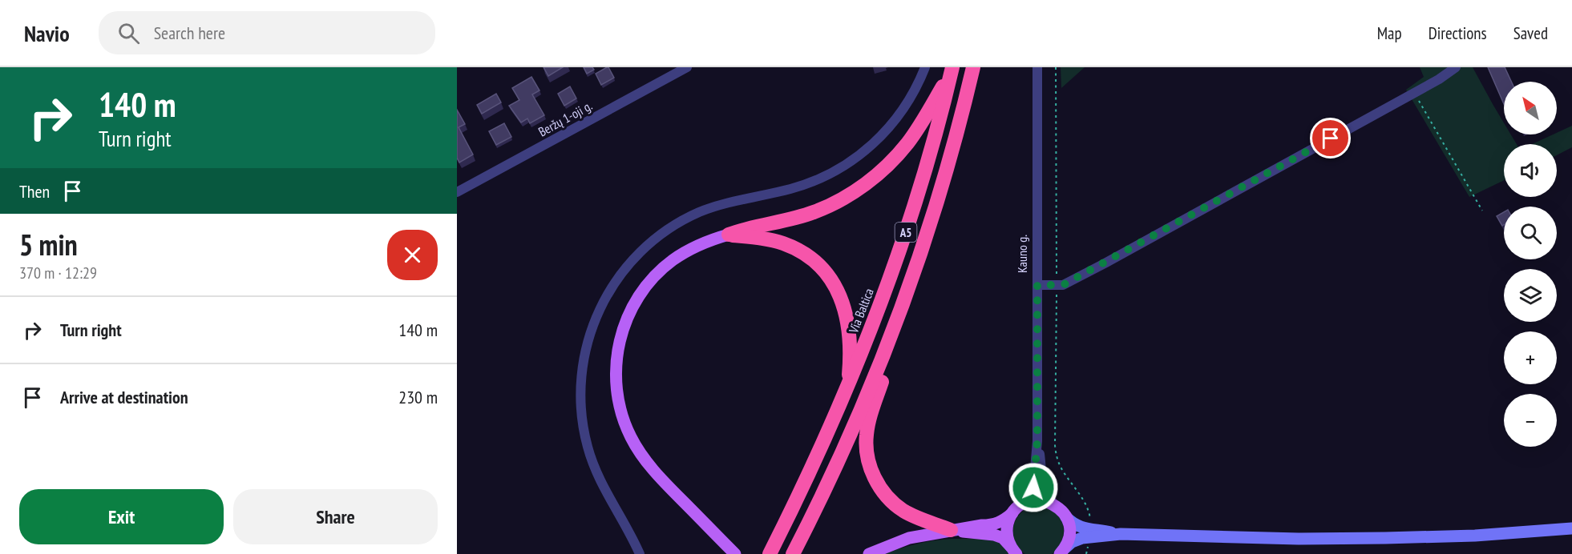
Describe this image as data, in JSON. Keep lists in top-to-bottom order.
{
  "streets": {
    "highway": ["A5", "Via Baltica"],
    "street": ["Beržų 1-oji g.", "Kauno g."]
  },
  "north": "top left",
  "page": {
    "header": "Navio",
    "search": "Search here",
    "nav": ["Map", "Directions", "Saved"],
    "turn": ["140 m", "Turn right"],
    "map_buttons": ["+", "−"],
    "then": "Then",
    "heading": ["5 min", "370 m · 12:29"],
    "list": [
      {
        "name": "Turn right",
        "value": "140 m"
      },
      {
        "name": "Arrive at destination",
        "value": "230 m"
      }
    ],
    "buttons": ["Exit", "Share"]
  }
}
